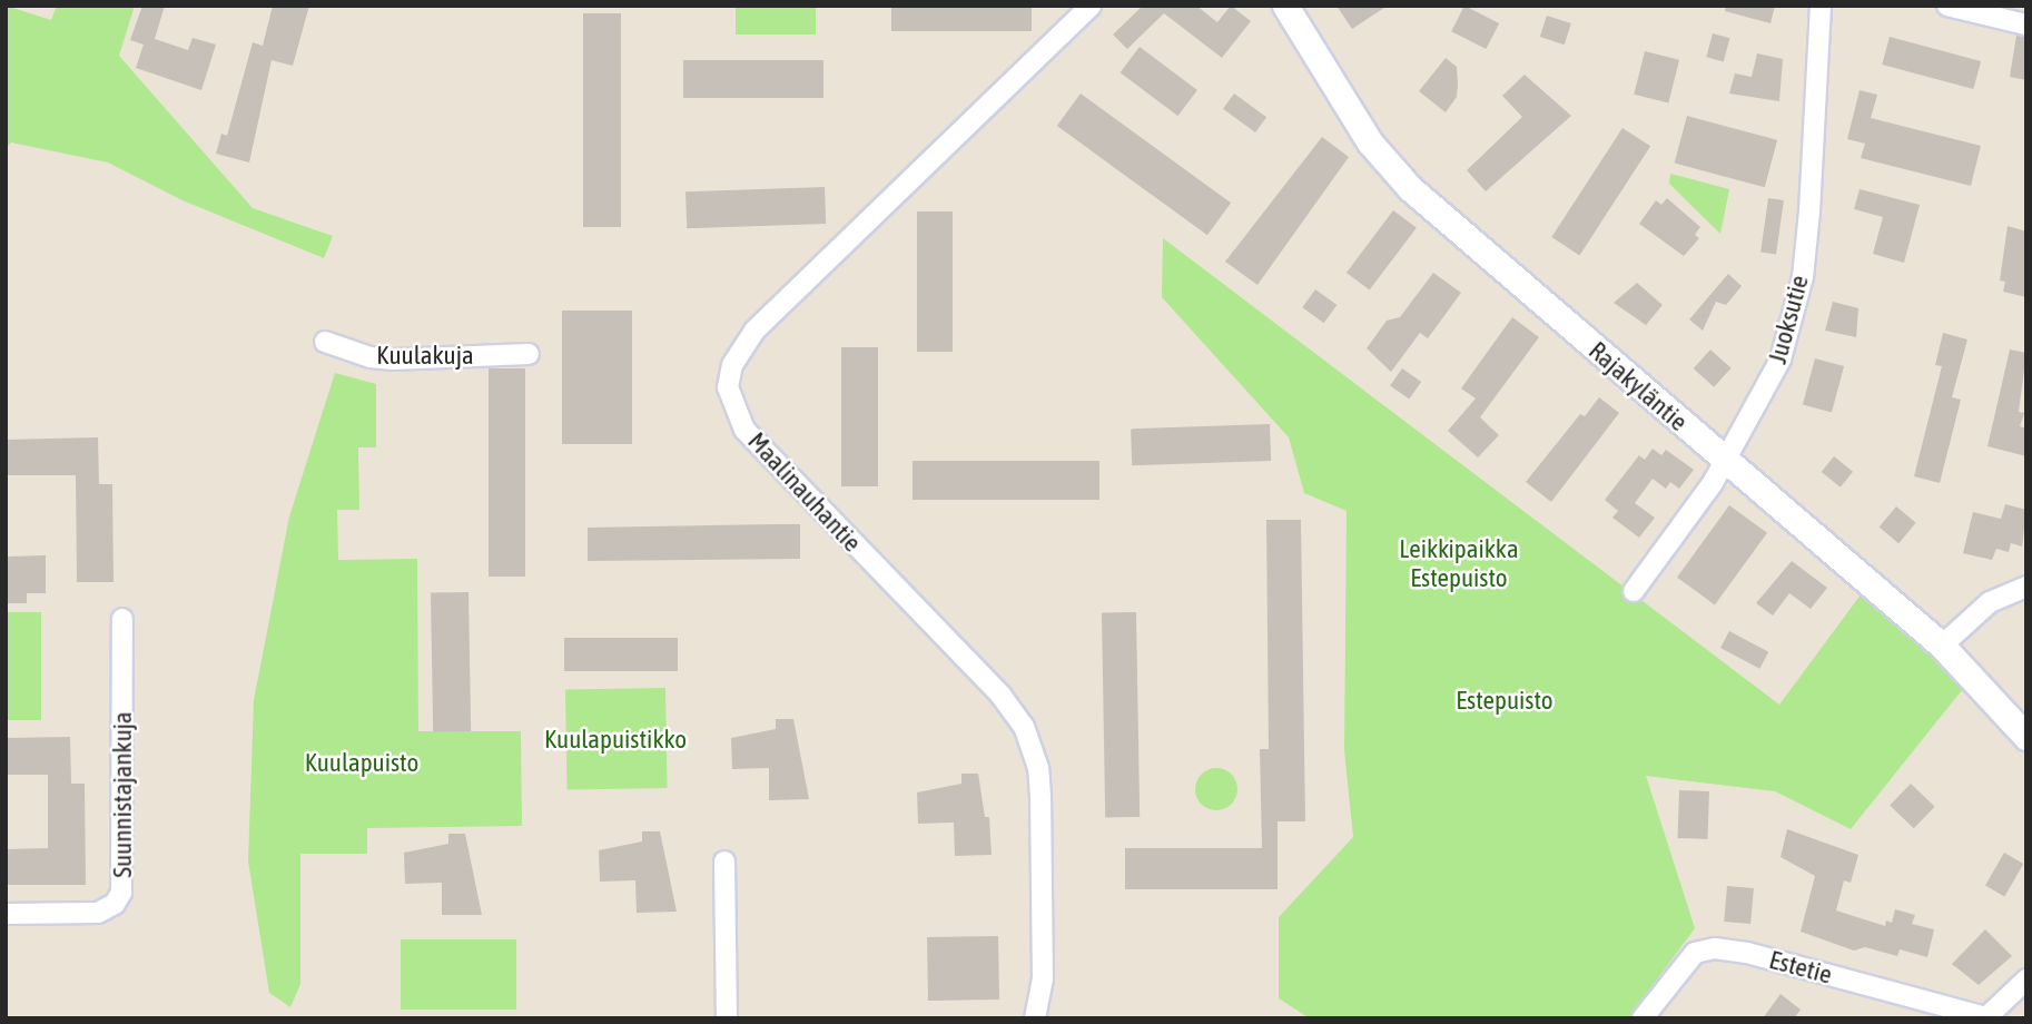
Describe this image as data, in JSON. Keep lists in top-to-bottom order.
{
  "streets": {
    "street": [
      "Juoksutie",
      "Kuulakuja",
      "Rajakyläntie",
      "Maalinauhantie",
      "Suunnistajankuja",
      "Estetie"
    ]
  },
  "crossings": [
    ["Juoksutie", "Rajakyläntie"]
  ],
  "parks": [
    "Leikkipaikka Estepuisto",
    "Estepuisto",
    "Kuulapuistikko",
    "Kuulapuisto"
  ]
}
